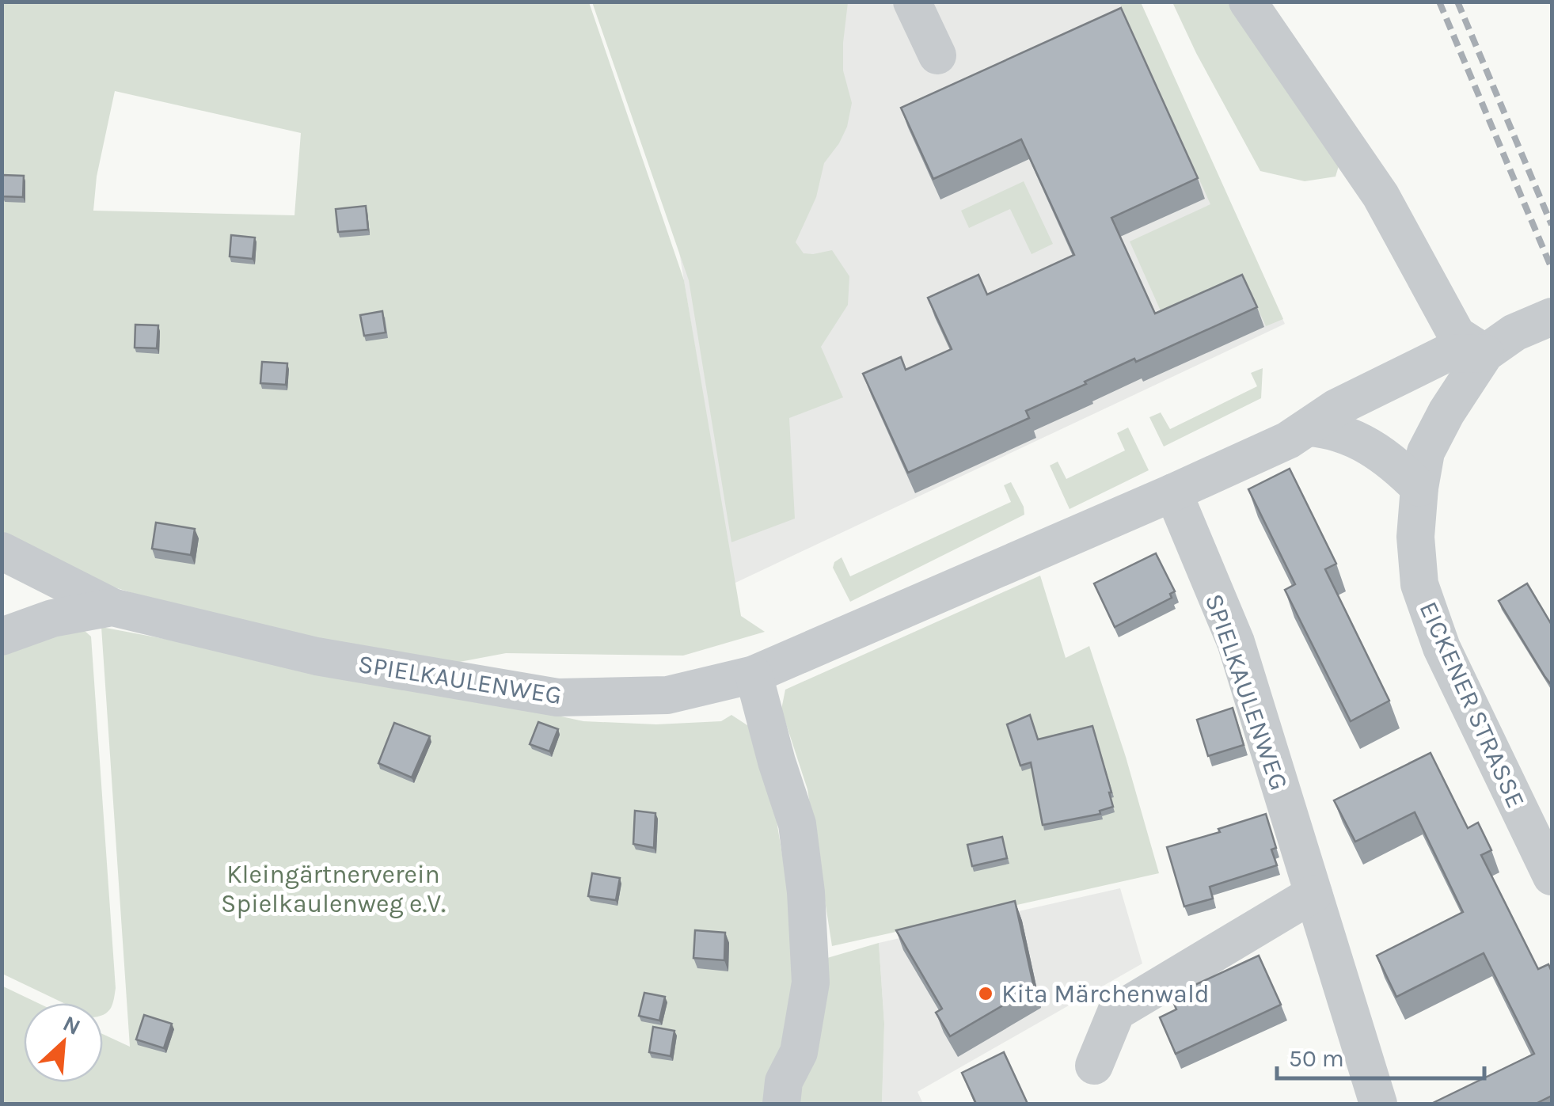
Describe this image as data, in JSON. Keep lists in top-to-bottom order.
{
  "streets": {
    "street": ["SPIELKAULENWEG", "EICKENER STRASSE"]
  },
  "crossings": [
    ["SPIELKAULENWEG", "EICKENER STRASSE"]
  ],
  "parks": ["Kleingärtnerverein Spielkaulenweg e.V."],
  "places": ["Kita Märchenwald"],
  "scale_bar": "50 m",
  "north": "top right"
}
